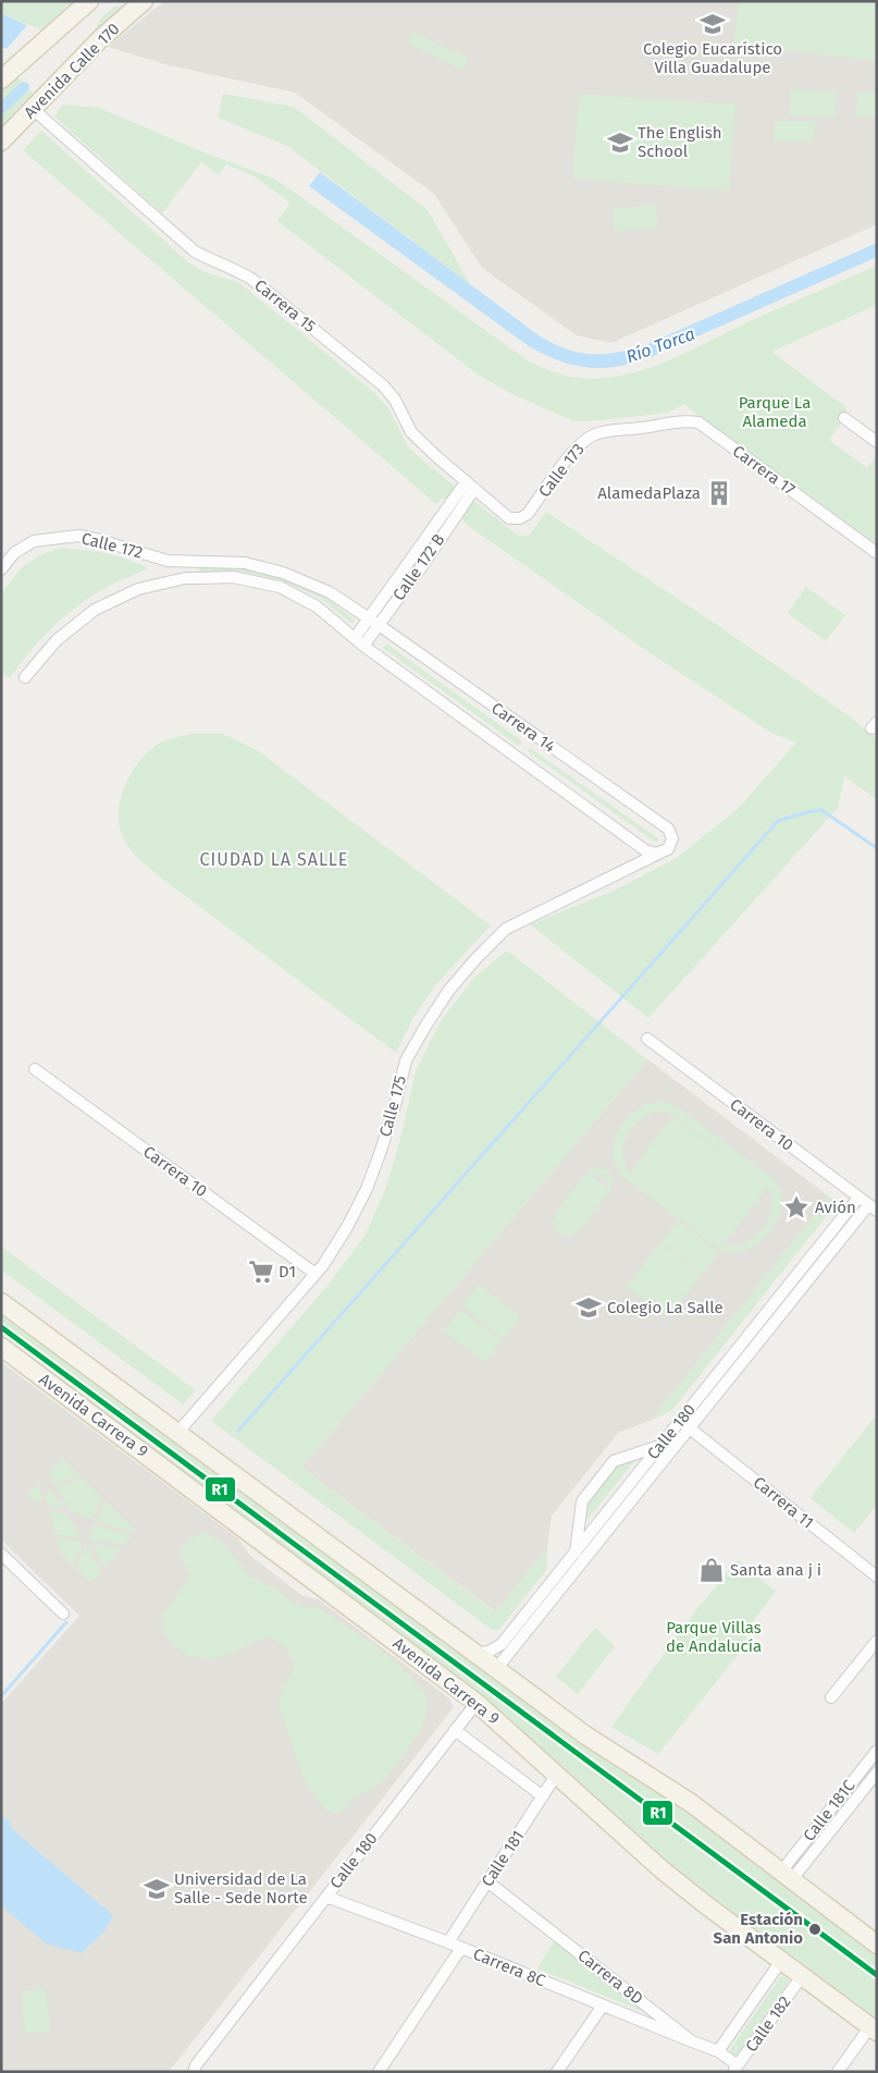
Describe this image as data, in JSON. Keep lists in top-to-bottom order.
{
  "streets": {
    "main road": ["Avenida Calle 170", "Avenida Carrera 9"],
    "street": [
      "Carrera 15",
      "Calle 173",
      "Carrera 17",
      "Calle 172",
      "Calle 172 B",
      "Carrera 14",
      "Calle 175",
      "Carrera 10",
      "Calle 180",
      "Carrera 11",
      "Calle 181C",
      "Calle 181",
      "Carrera 8C",
      "Carrera 8D",
      "Calle 182"
    ]
  },
  "crossings": [
    ["Avenida Calle 170", "Carrera 15"],
    ["Carrera 15", "Calle 173"],
    ["Carrera 15", "Calle 172 B"],
    ["Calle 173", "Carrera 17"],
    ["Calle 172", "Carrera 14"],
    ["Calle 172 B", "Carrera 14"],
    ["Carrera 14", "Calle 175"],
    ["Calle 175", "Carrera 10"],
    ["Carrera 10", "Calle 180"],
    ["Avenida Carrera 9", "Calle 180"],
    ["Avenida Carrera 9", "Calle 181"],
    ["Avenida Carrera 9", "Calle 182"],
    ["Calle 180", "Carrera 11"],
    ["Calle 180", "Carrera 8C"],
    ["Calle 181", "Carrera 8C"],
    ["Calle 181", "Carrera 8D"],
    ["Carrera 8C", "Carrera 8D"],
    ["Carrera 8D", "Calle 182"]
  ],
  "districts": ["CIUDAD LA SALLE"],
  "water": ["Río Torca"],
  "parks": ["Parque La Alameda", "Parque Villas de Andalucía"],
  "places": {
    "school or university": [
      "Colegio Eucarístico Villa Guadalupe",
      "The English School",
      "Colegio La Salle",
      "Universidad de La Salle - Sede Norte"
    ],
    "building": ["AlamedaPlaza"],
    "place": ["Avión"],
    "supermarket": ["D1"],
    "shop": ["Santa ana j i"],
    "other": ["Estación San Antonio"]
  },
  "lines": ["transit line R1"]
}
